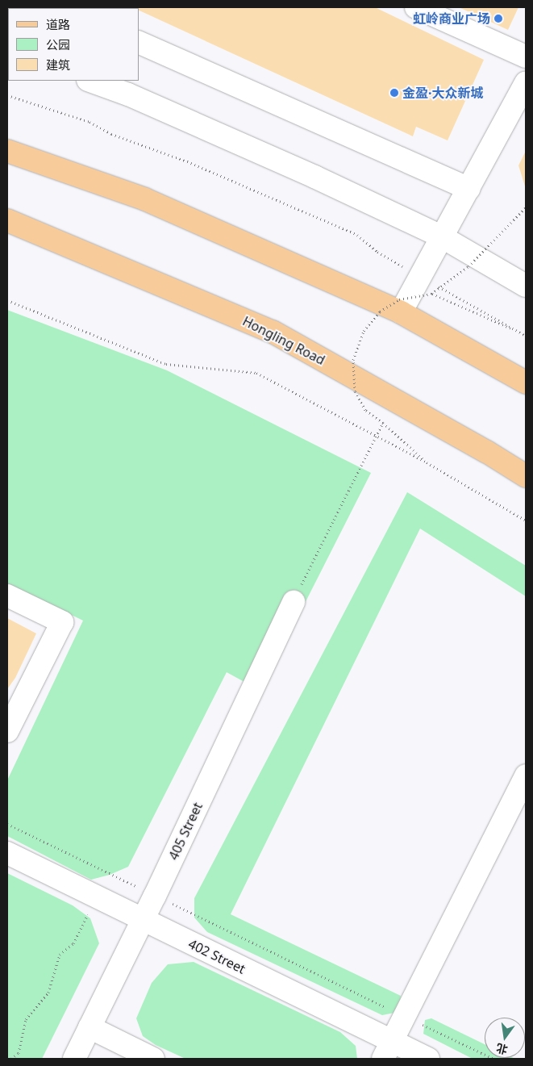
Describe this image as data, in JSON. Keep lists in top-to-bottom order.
{
  "streets": {
    "main road": ["Hongling Road"],
    "street": ["405 Street", "402 Street"]
  },
  "crossings": [
    ["405 Street", "402 Street"]
  ],
  "places": ["虹岭商业广场", "金盈·大众新城"],
  "legend": ["道路", "公园", "建筑"],
  "north": "bottom"
}
